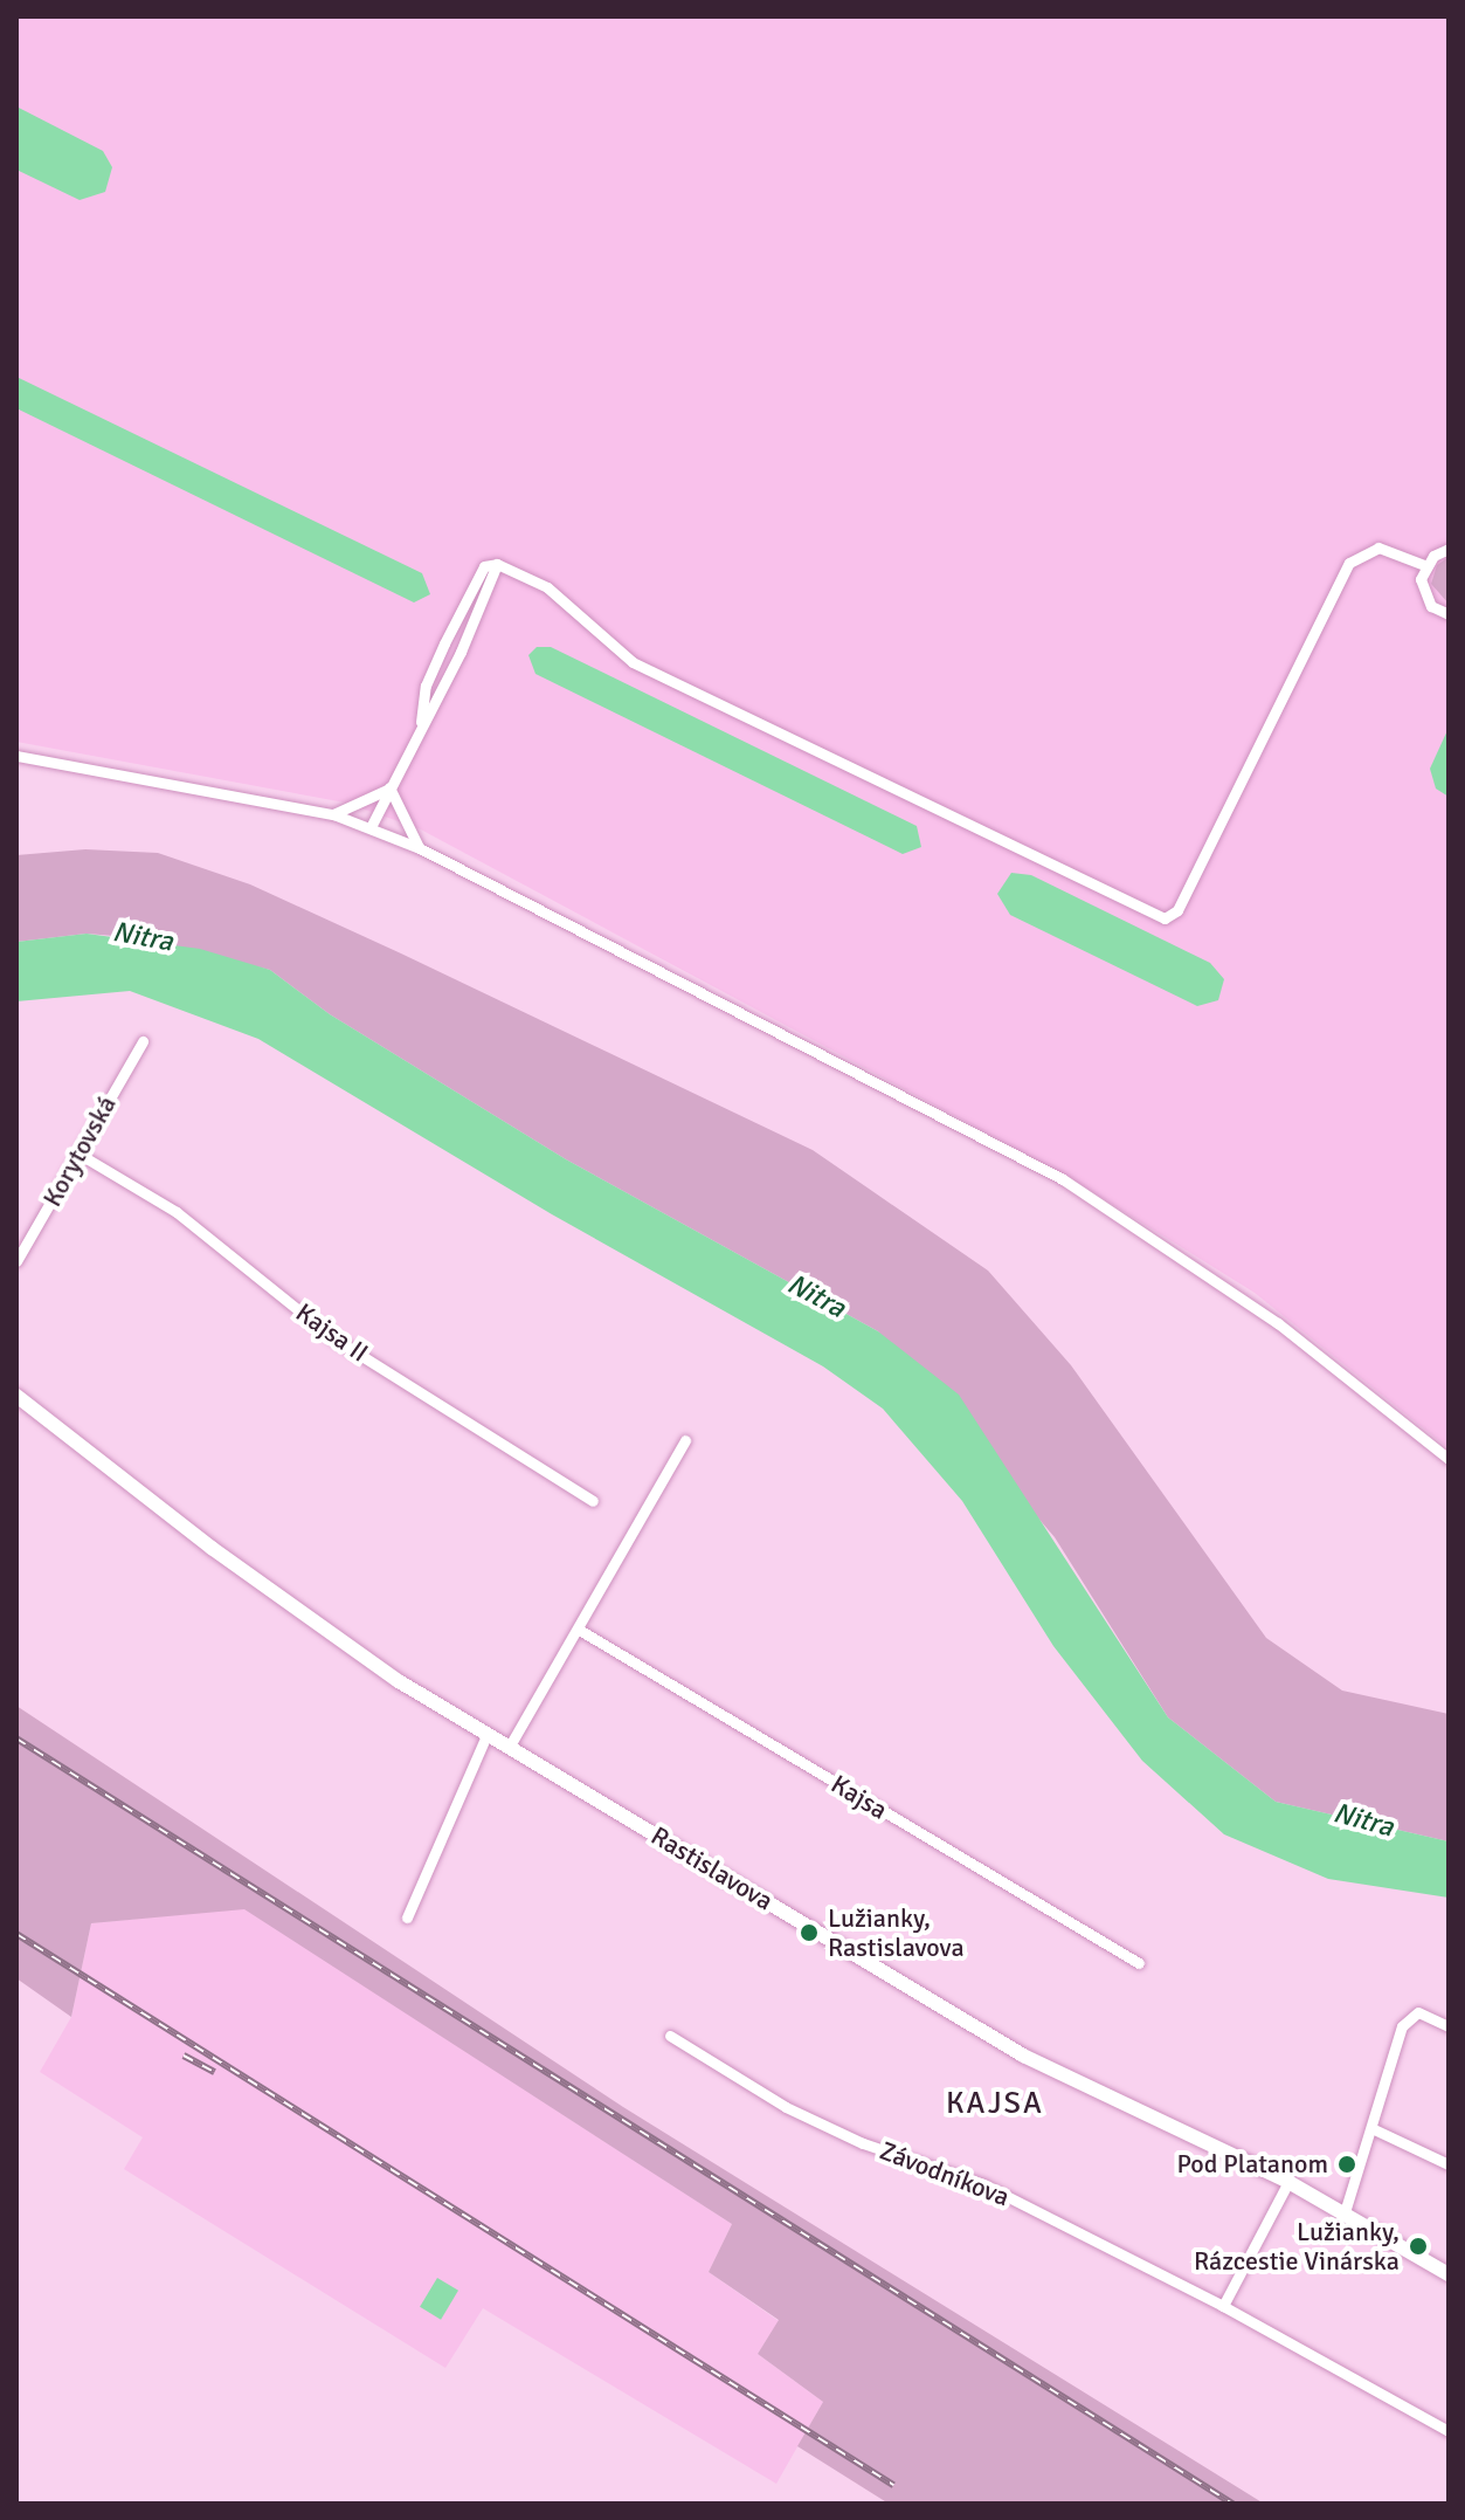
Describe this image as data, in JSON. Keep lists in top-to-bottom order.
{
  "streets": {
    "street": [
      "Korytovská",
      "Kajsa II",
      "Kajsa",
      "Rastislavova",
      "Závodníkova"
    ]
  },
  "crossings": [
    ["Korytovská", "Kajsa II"]
  ],
  "districts": ["KAJSA"],
  "water": ["Nitra"],
  "places": ["Lužianky, Rastislavova", "Pod Platanom", "Lužianky, Rázcestie Vinárska"]
}
